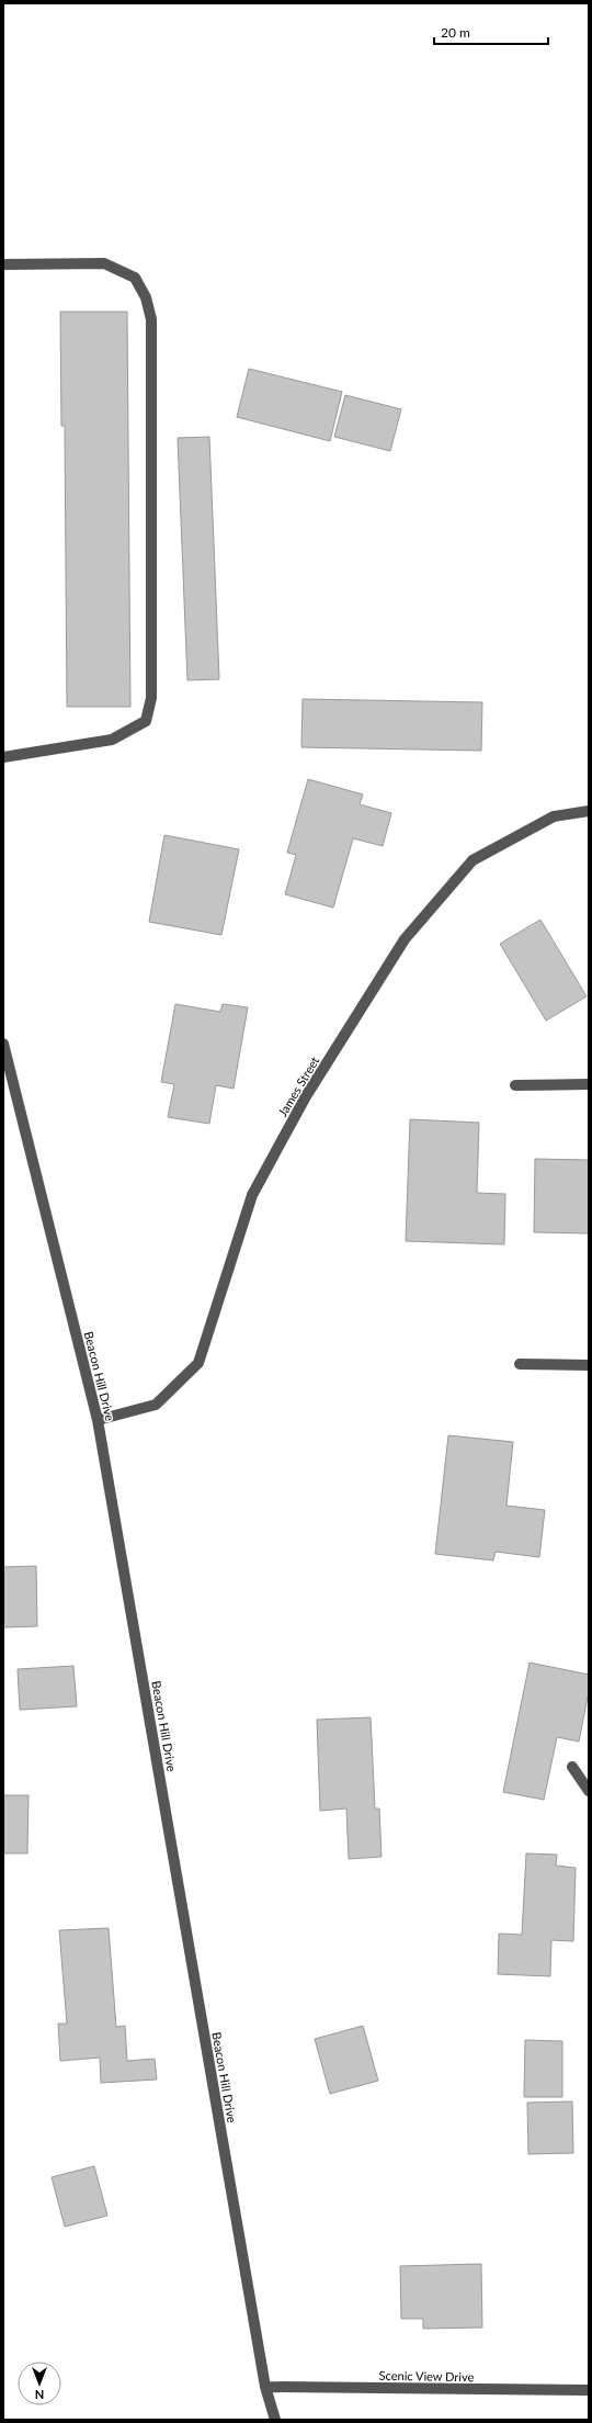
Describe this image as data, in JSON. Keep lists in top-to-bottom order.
{
  "streets": {
    "street": ["James Street", "Beacon Hill Drive", "Scenic View Drive"]
  },
  "crossings": [
    ["James Street", "Beacon Hill Drive"],
    ["Beacon Hill Drive", "Scenic View Drive"]
  ],
  "scale_bar": "20 m",
  "north": "bottom"
}
